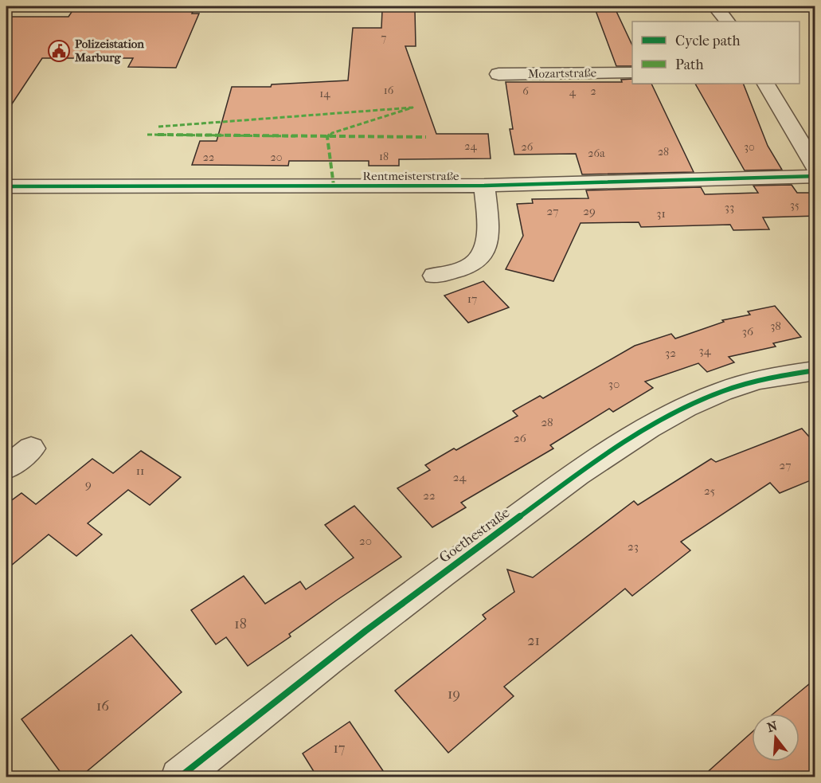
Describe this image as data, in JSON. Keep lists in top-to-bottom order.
{
  "streets": {
    "street": ["Mozartstraße", "Rentmeisterstraße", "Goethestraße"]
  },
  "places": {
    "public building": ["Polizeistation Marburg"]
  },
  "house_numbers": [
    "7",
    "16",
    "6",
    "2",
    "4",
    "14",
    "24",
    "26",
    "30",
    "28",
    "26a",
    "18",
    "22",
    "20",
    "35",
    "33",
    "27",
    "29",
    "31",
    "17",
    "38",
    "36",
    "34",
    "32",
    "30",
    "28",
    "26",
    "27",
    "11",
    "24",
    "9",
    "25",
    "22",
    "20",
    "23",
    "18",
    "21",
    "19",
    "16",
    "17"
  ],
  "legend": ["Cycle path", "Path"],
  "north": "top"
}
